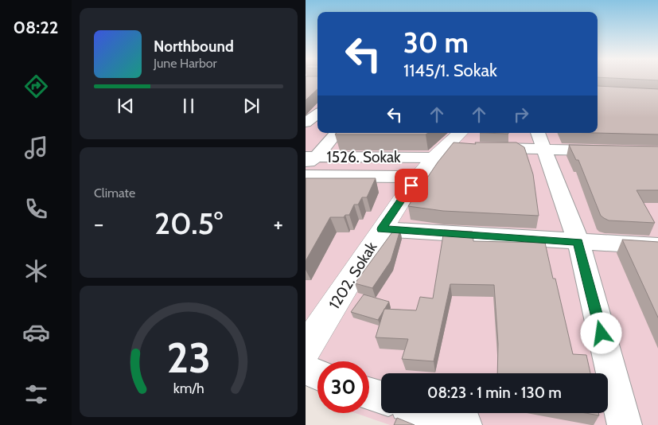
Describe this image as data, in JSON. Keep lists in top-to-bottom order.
{
  "streets": {
    "street": ["1526. Sokak", "1202. Sokak"]
  },
  "crossings": [
    ["1526. Sokak", "1202. Sokak"]
  ],
  "page": {
    "tabs": "08:22",
    "turn": ["30 m", "1145/1. Sokak"],
    "song": ["Northbound", "June Harbor"],
    "tile": "Climate",
    "heat": ["−", "20.5°", "+"],
    "limit": "30",
    "trip": "08:23 · 1 min · 130 m",
    "gauge": ["23", "km/h"]
  }
}
